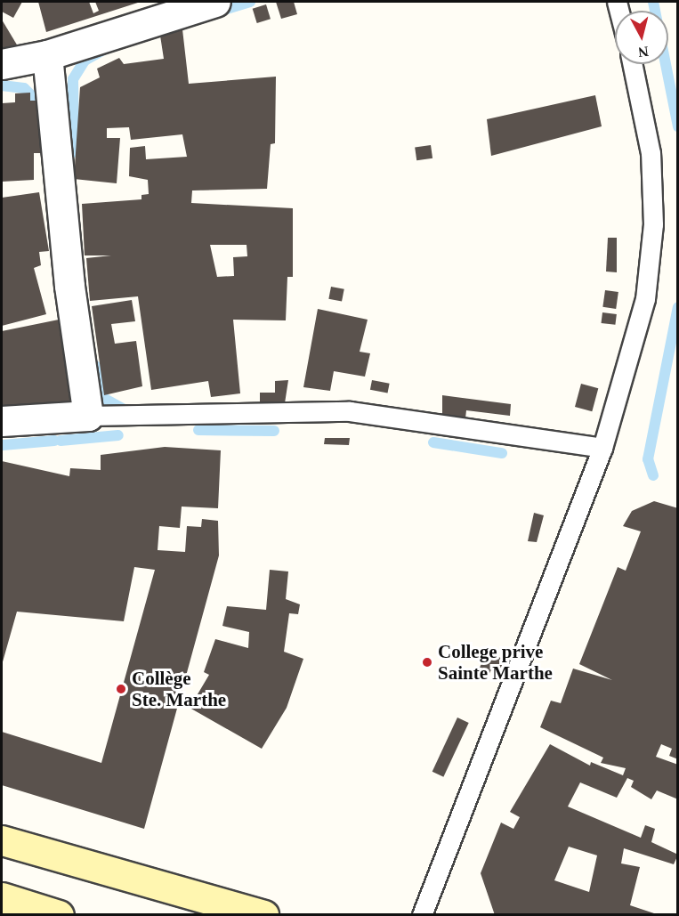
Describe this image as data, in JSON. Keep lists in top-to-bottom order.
{
  "places": ["College prive Sainte Marthe", "Collège Ste. Marthe"],
  "north": "bottom"
}
